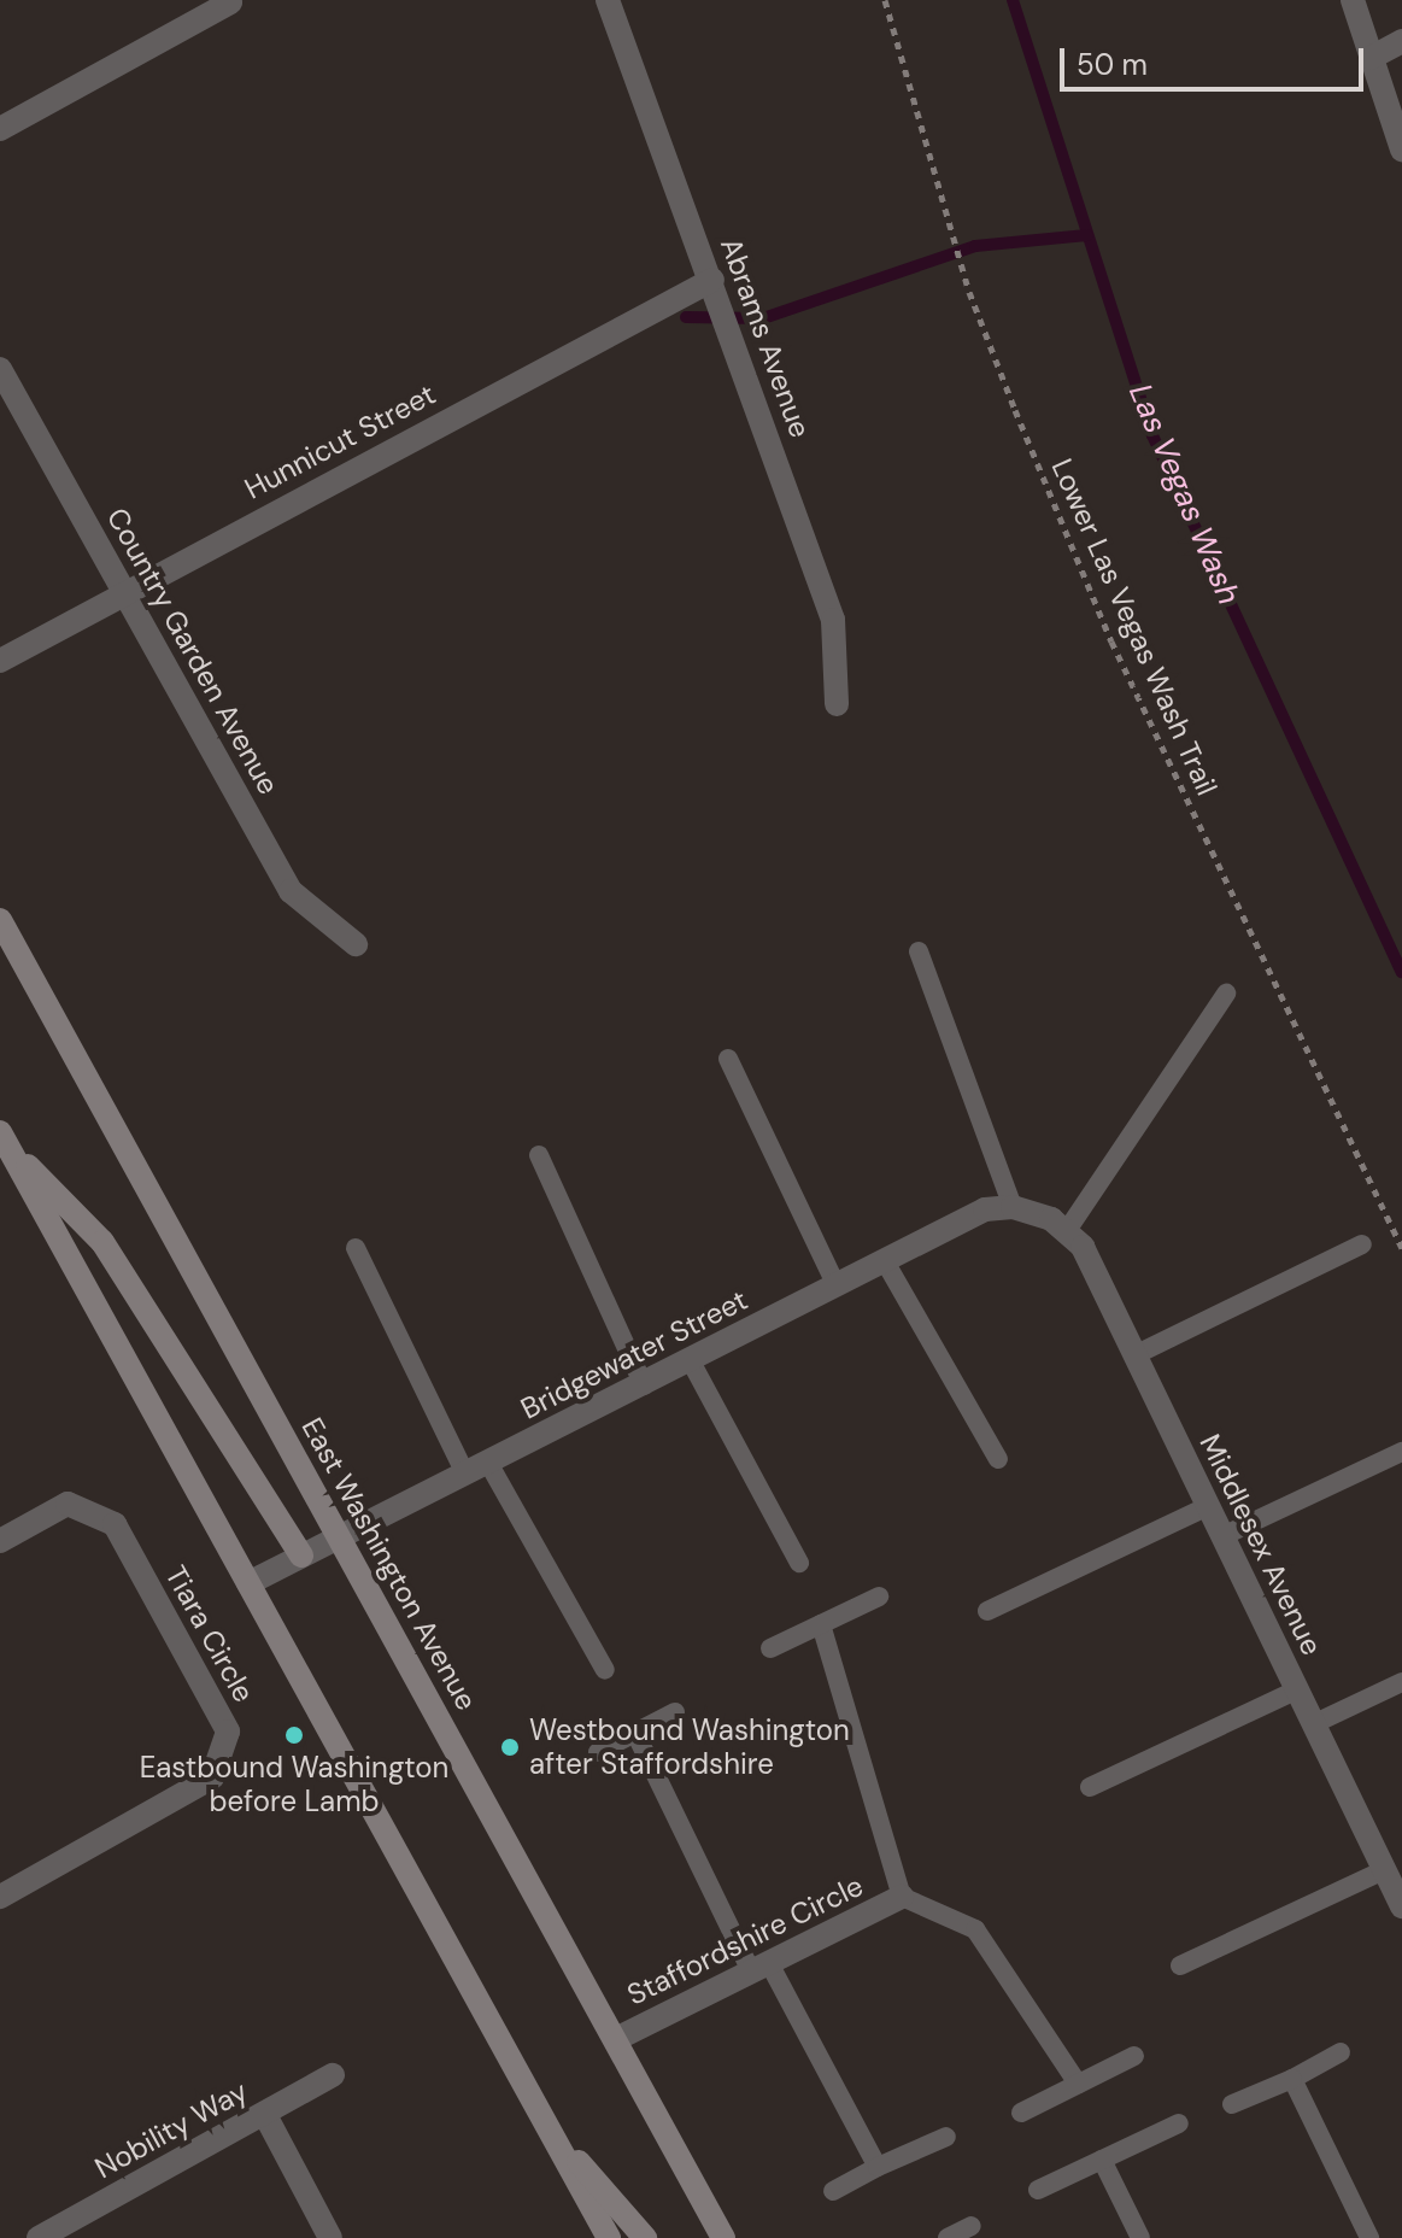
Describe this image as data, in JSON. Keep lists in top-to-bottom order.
{
  "streets": {
    "main road": ["East Washington Avenue"],
    "street": [
      "Abrams Avenue",
      "Hunnicut Street",
      "Country Garden Avenue",
      "Bridgewater Street",
      "Middlesex Avenue",
      "Tiara Circle",
      "Staffordshire Circle",
      "Nobility Way"
    ],
    "path": ["Lower Las Vegas Wash Trail"]
  },
  "crossings": [
    ["Abrams Avenue", "Hunnicut Street"],
    ["Hunnicut Street", "Country Garden Avenue"],
    ["Bridgewater Street", "East Washington Avenue"],
    ["East Washington Avenue", "Staffordshire Circle"]
  ],
  "water": ["Las Vegas Wash"],
  "places": ["Eastbound Washington before Lamb", "Westbound Washington after Staffordshire"],
  "scale_bar": "50 m"
}
